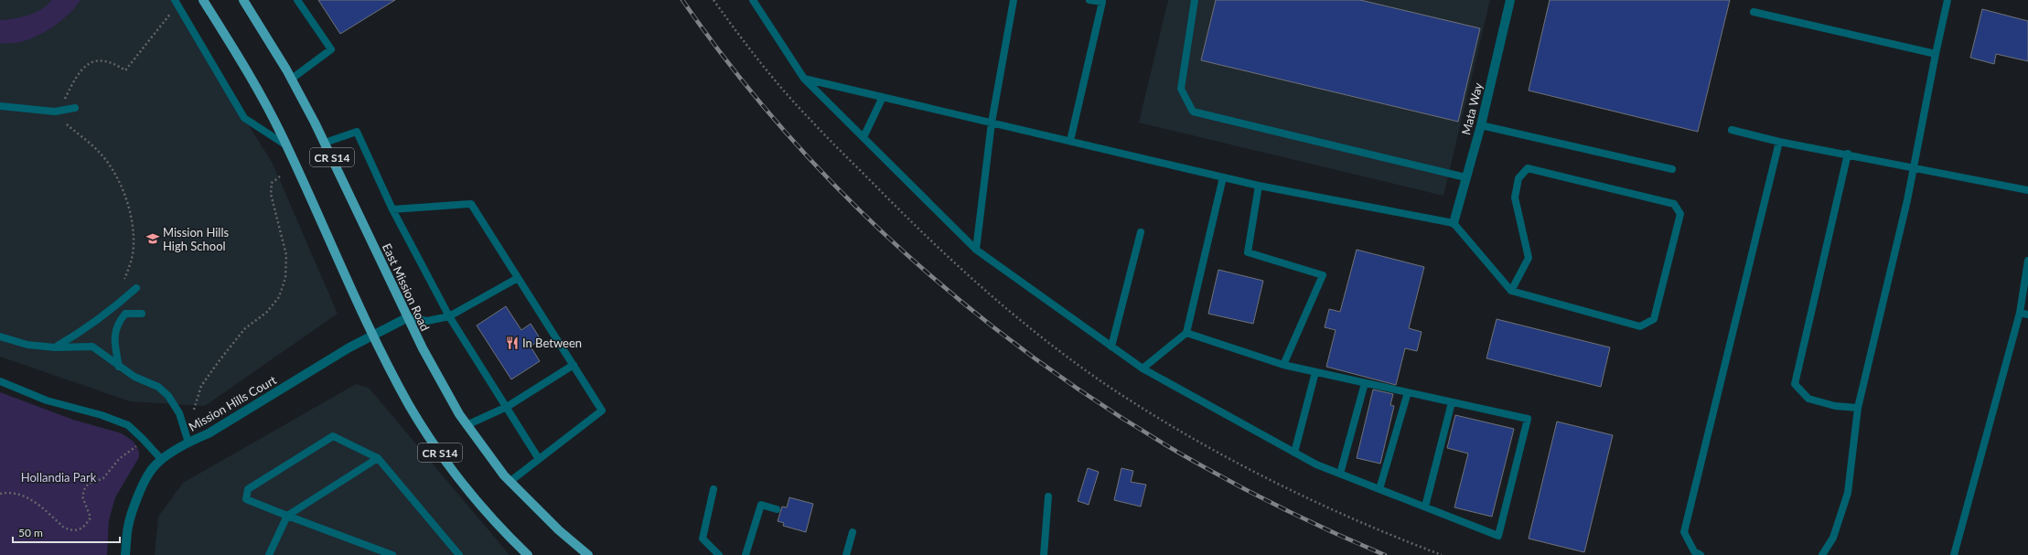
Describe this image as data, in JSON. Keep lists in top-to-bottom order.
{
  "streets": {
    "main road": ["CR S14", "East Mission Road"],
    "street": ["Mata Way", "Mission Hills Court"]
  },
  "crossings": [
    ["CR S14", "Mission Hills Court"],
    ["East Mission Road", "Mission Hills Court"]
  ],
  "parks": ["Hollandia Park"],
  "places": {
    "school or university": ["Mission Hills High School"],
    "restaurant": ["In Between"]
  },
  "scale_bar": "50 m"
}
